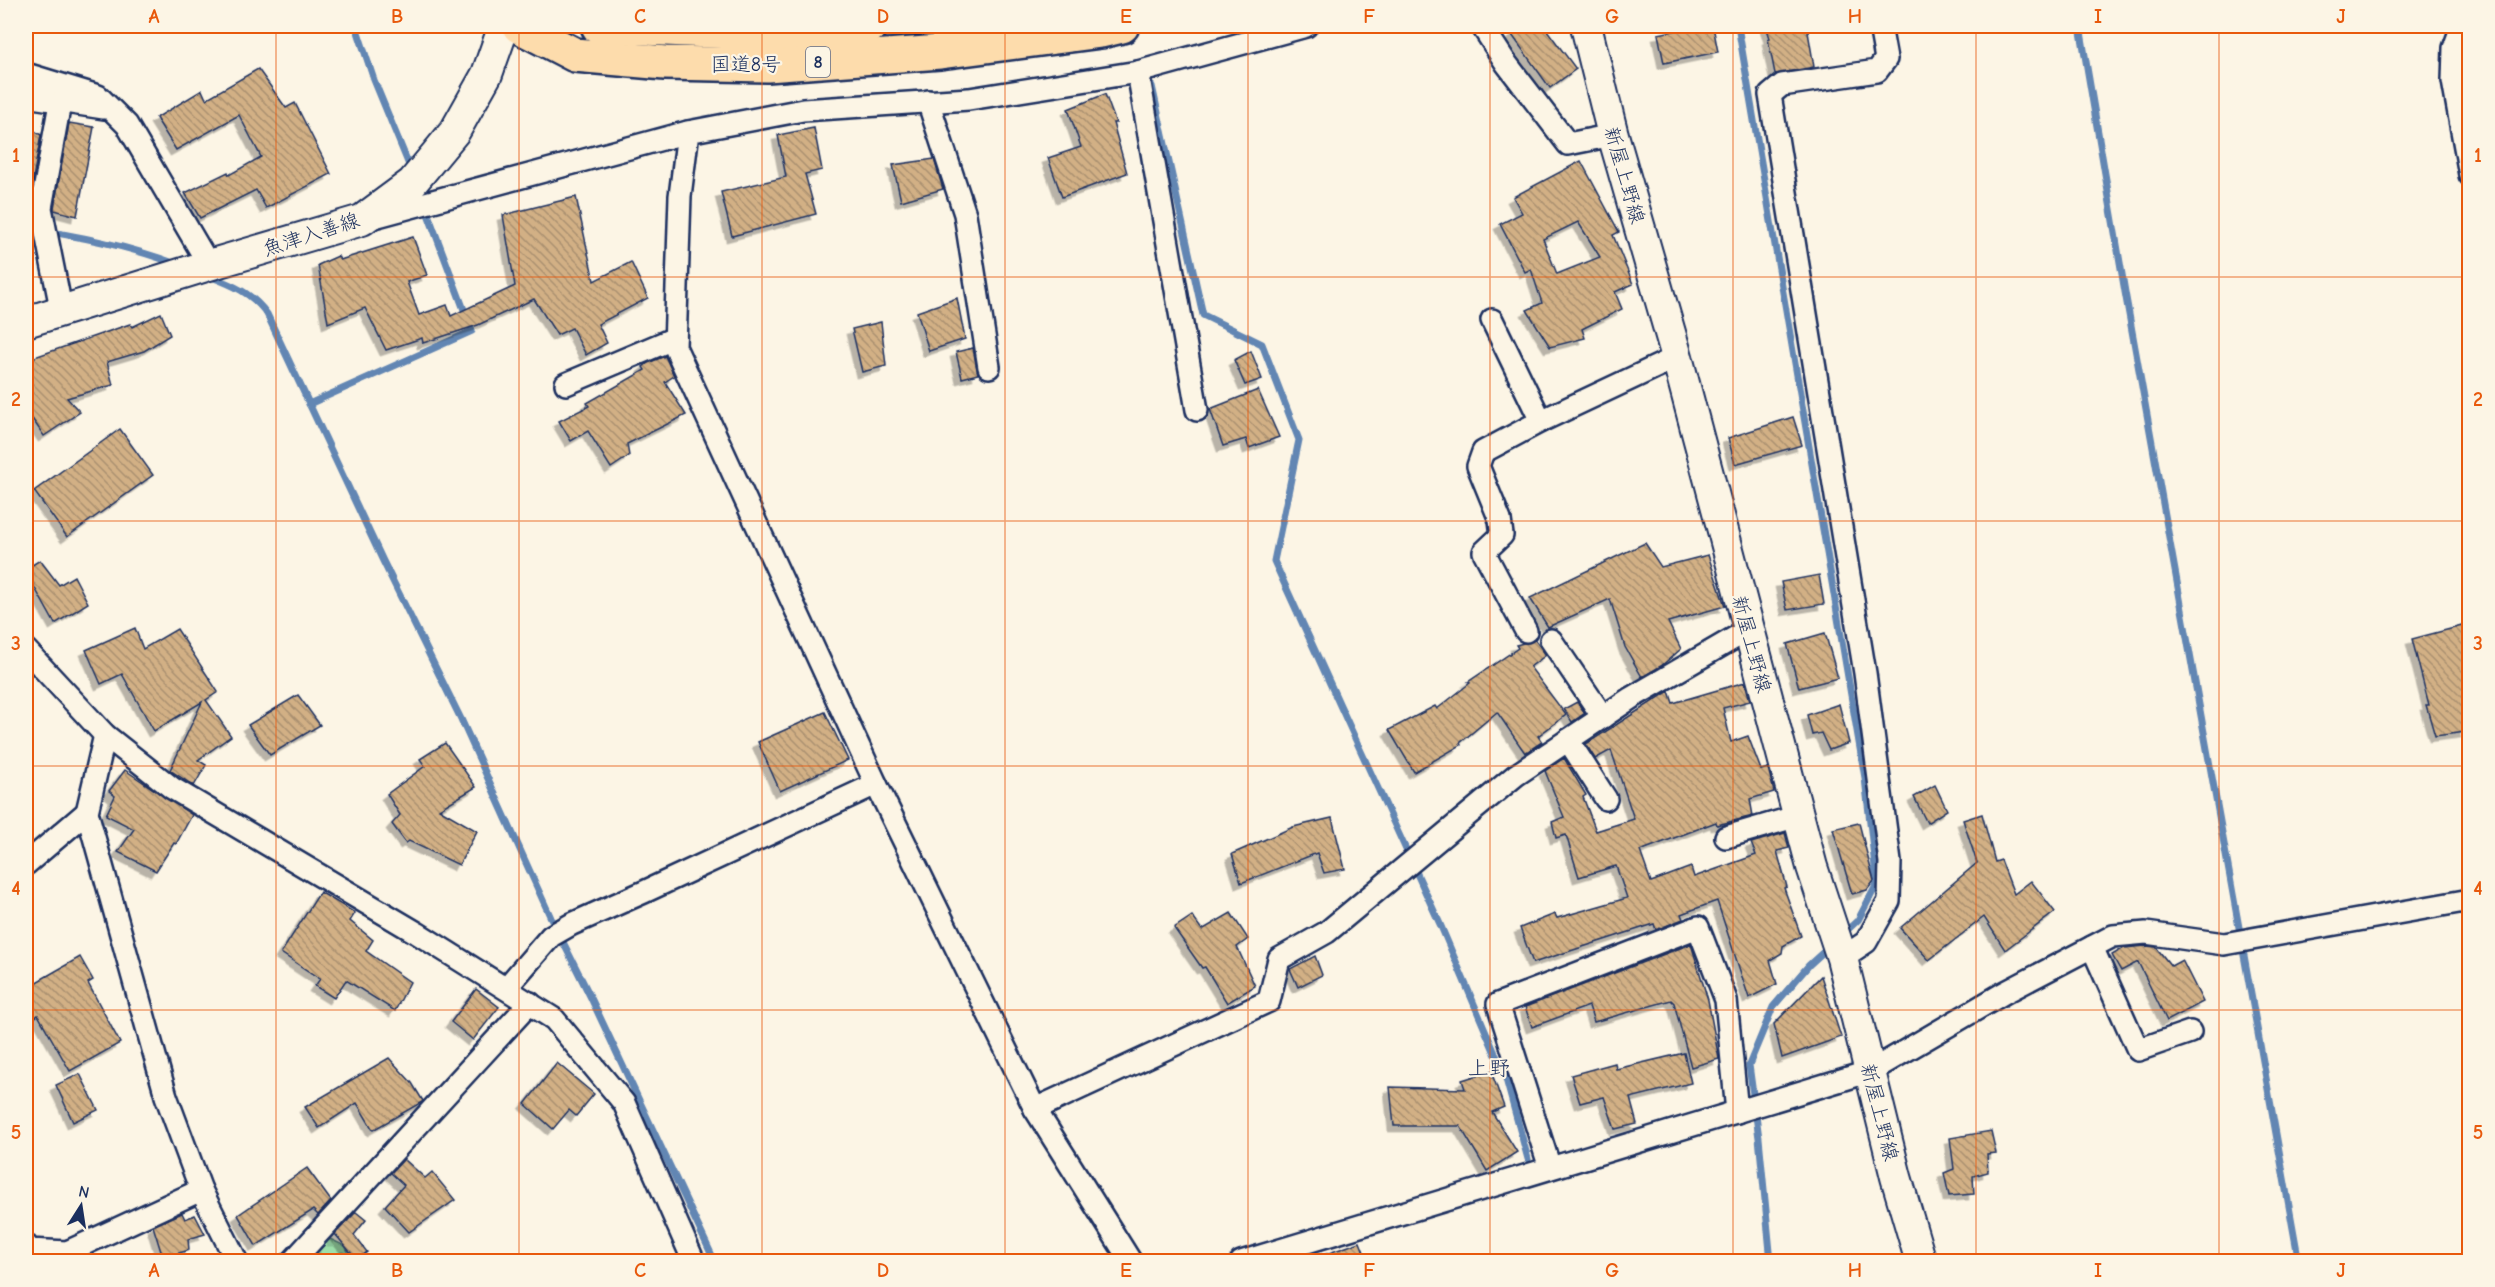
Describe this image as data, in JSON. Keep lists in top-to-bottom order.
{
  "streets": {
    "highway": ["8", "国道8号"],
    "main road": ["新屋上野線", "魚津入善線"]
  },
  "districts": ["上野"],
  "north": "top",
  "grid": {
    "columns": [
      "A",
      "B",
      "C",
      "D",
      "E",
      "F",
      "G",
      "H",
      "I",
      "J"
    ],
    "rows": [
      "1",
      "2",
      "3",
      "4",
      "5"
    ]
  }
}
